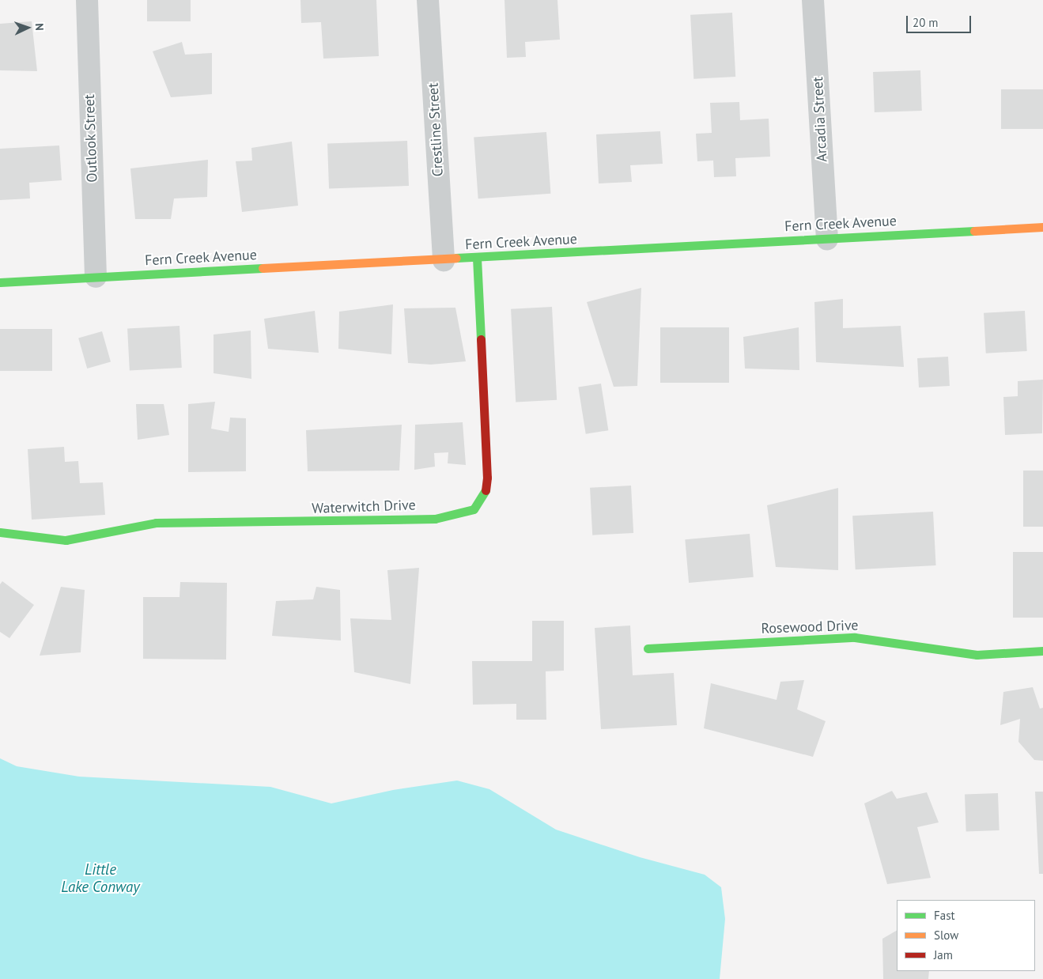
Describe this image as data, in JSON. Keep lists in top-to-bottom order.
{
  "streets": {
    "street": [
      "Arcadia Street",
      "Crestline Street",
      "Outlook Street",
      "Fern Creek Avenue",
      "Waterwitch Drive",
      "Rosewood Drive"
    ]
  },
  "crossings": [
    ["Arcadia Street", "Fern Creek Avenue"],
    ["Crestline Street", "Fern Creek Avenue"],
    ["Outlook Street", "Fern Creek Avenue"],
    ["Fern Creek Avenue", "Waterwitch Drive"]
  ],
  "water": ["Little Lake Conway"],
  "legend": ["Fast", "Slow", "Jam"],
  "scale_bar": "20 m",
  "north": "right"
}
